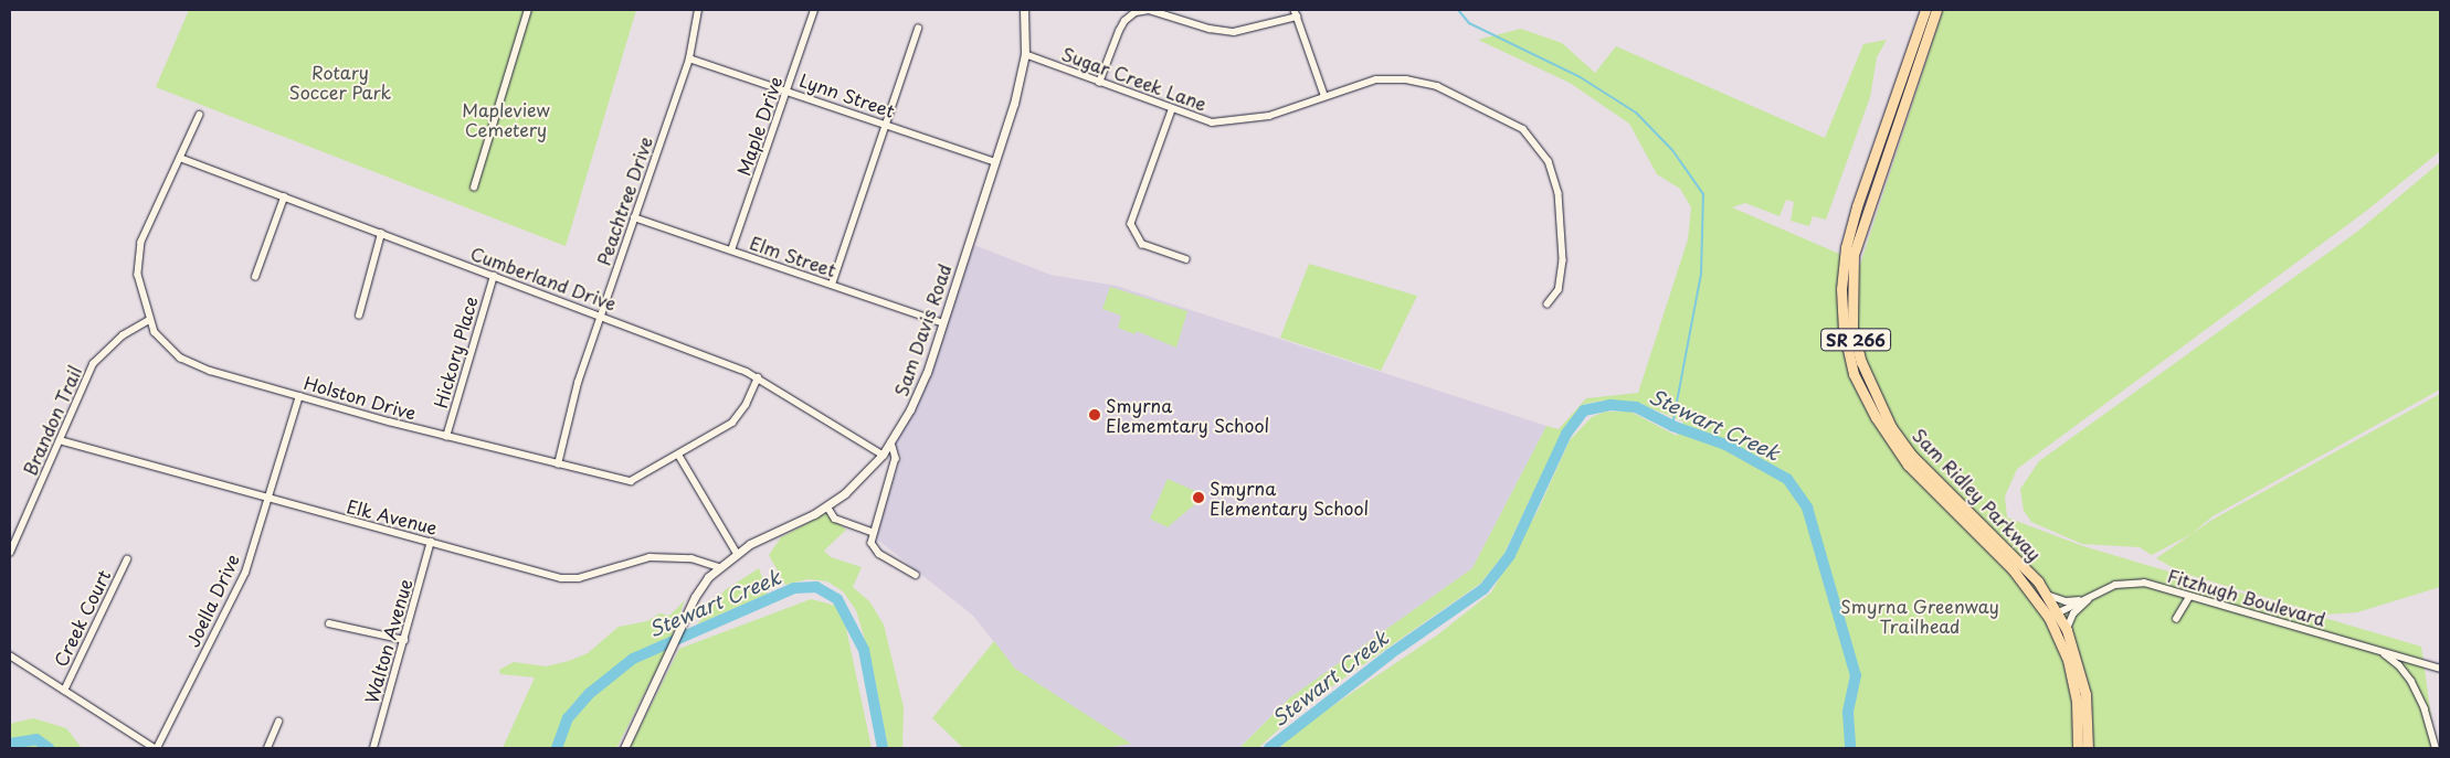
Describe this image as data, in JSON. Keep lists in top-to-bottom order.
{
  "streets": {
    "main road": ["SR 266", "Sam Ridley Parkway"],
    "street": [
      "Sugar Creek Lane",
      "Lynn Street",
      "Maple Drive",
      "Peachtree Drive",
      "Elm Street",
      "Cumberland Drive",
      "Sam Davis Road",
      "Hickory Place",
      "Holston Drive",
      "Brandon Trail",
      "Elk Avenue",
      "Fitzhugh Boulevard",
      "Joella Drive",
      "Creek Court",
      "Walton Avenue"
    ]
  },
  "crossings": [
    ["Sugar Creek Lane", "Sam Davis Road"],
    ["Lynn Street", "Maple Drive"],
    ["Lynn Street", "Peachtree Drive"],
    ["Lynn Street", "Sam Davis Road"],
    ["Maple Drive", "Elm Street"],
    ["Peachtree Drive", "Elm Street"],
    ["Peachtree Drive", "Cumberland Drive"],
    ["Peachtree Drive", "Holston Drive"],
    ["Elm Street", "Sam Davis Road"],
    ["Cumberland Drive", "Sam Davis Road"],
    ["Cumberland Drive", "Hickory Place"],
    ["Cumberland Drive", "Holston Drive"],
    ["Sam Davis Road", "Elk Avenue"],
    ["Hickory Place", "Holston Drive"],
    ["Holston Drive", "Brandon Trail"],
    ["Holston Drive", "Joella Drive"],
    ["Brandon Trail", "Elk Avenue"],
    ["Sam Ridley Parkway", "Fitzhugh Boulevard"],
    ["Elk Avenue", "Joella Drive"],
    ["Elk Avenue", "Walton Avenue"]
  ],
  "water": ["Stewart Creek"],
  "parks": ["Rotary Soccer Park", "Mapleview Cemetery", "Smyrna Greenway Trailhead"],
  "places": ["Smyrna Elememtary School", "Smyrna Elementary School"]
}
